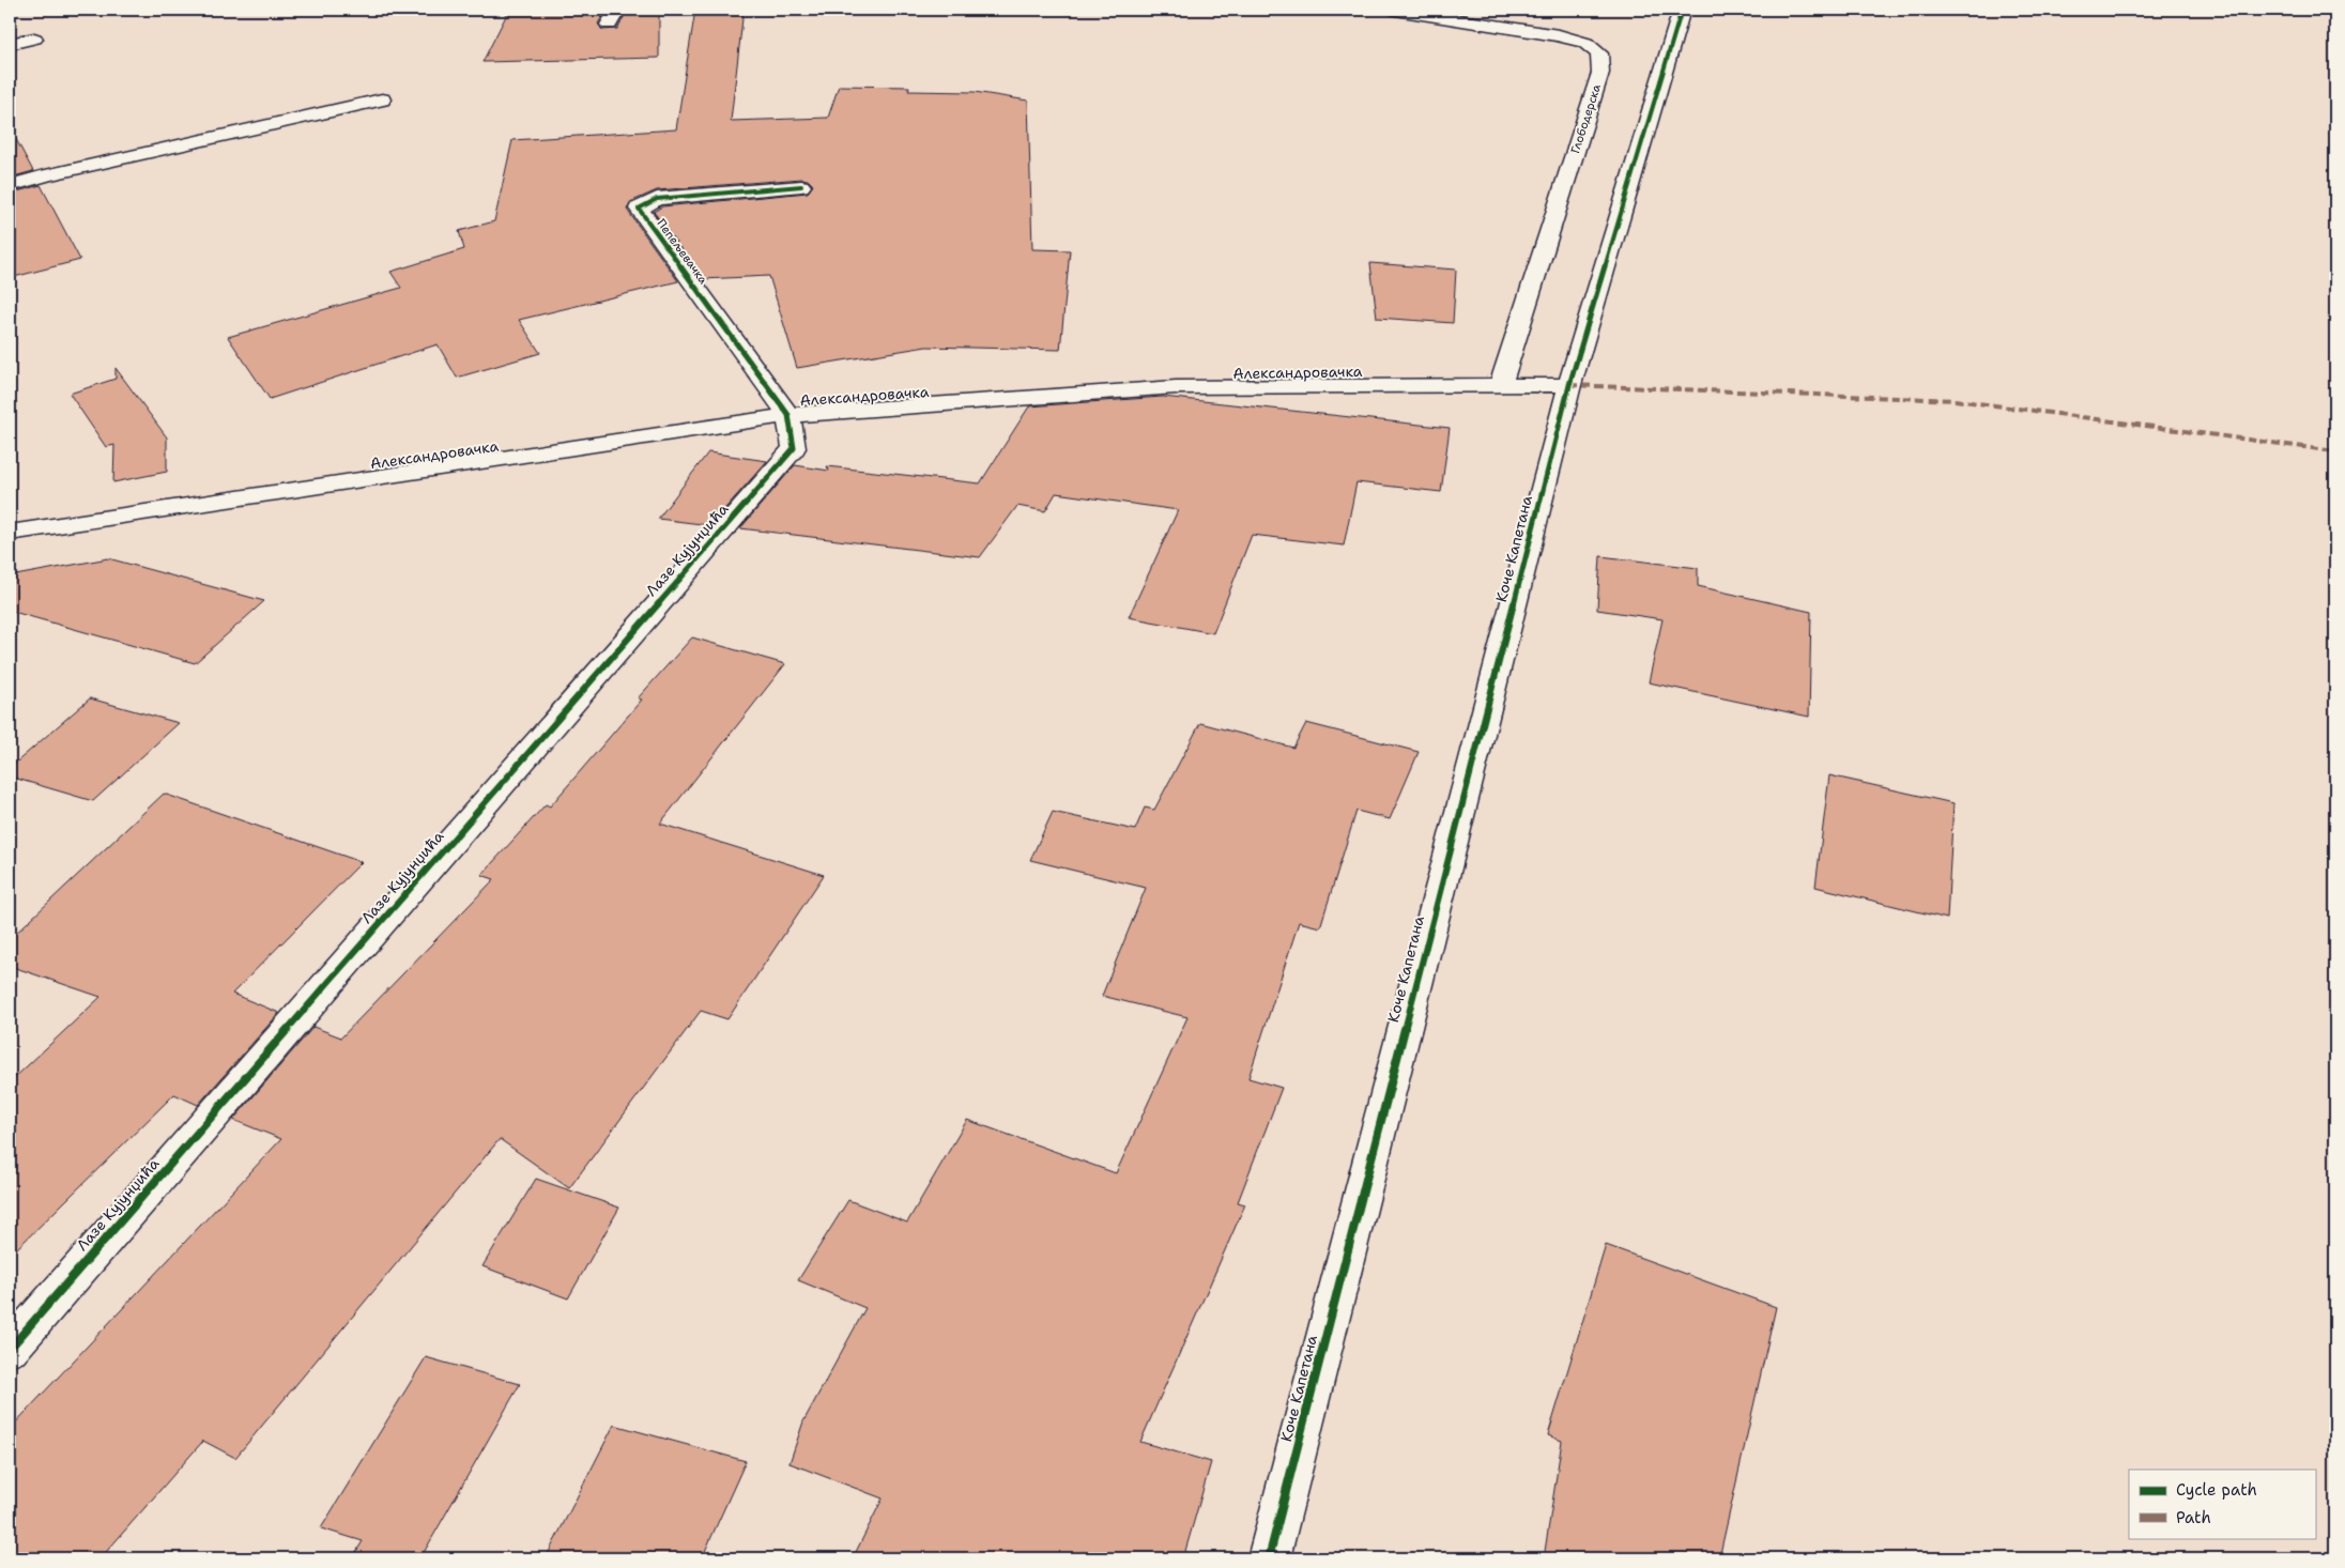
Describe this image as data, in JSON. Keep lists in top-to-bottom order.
{
  "streets": {
    "street": [
      "Глободерска",
      "Пепељевачка",
      "Александровачка",
      "Коче Капетана",
      "Лазе Кујунџића"
    ]
  },
  "crossings": [
    ["Глободерска", "Александровачка"],
    ["Пепељевачка", "Александровачка"],
    ["Пепељевачка", "Лазе Кујунџића"],
    ["Александровачка", "Коче Капетана"],
    ["Александровачка", "Лазе Кујунџића"]
  ],
  "legend": ["Cycle path", "Path"]
}
